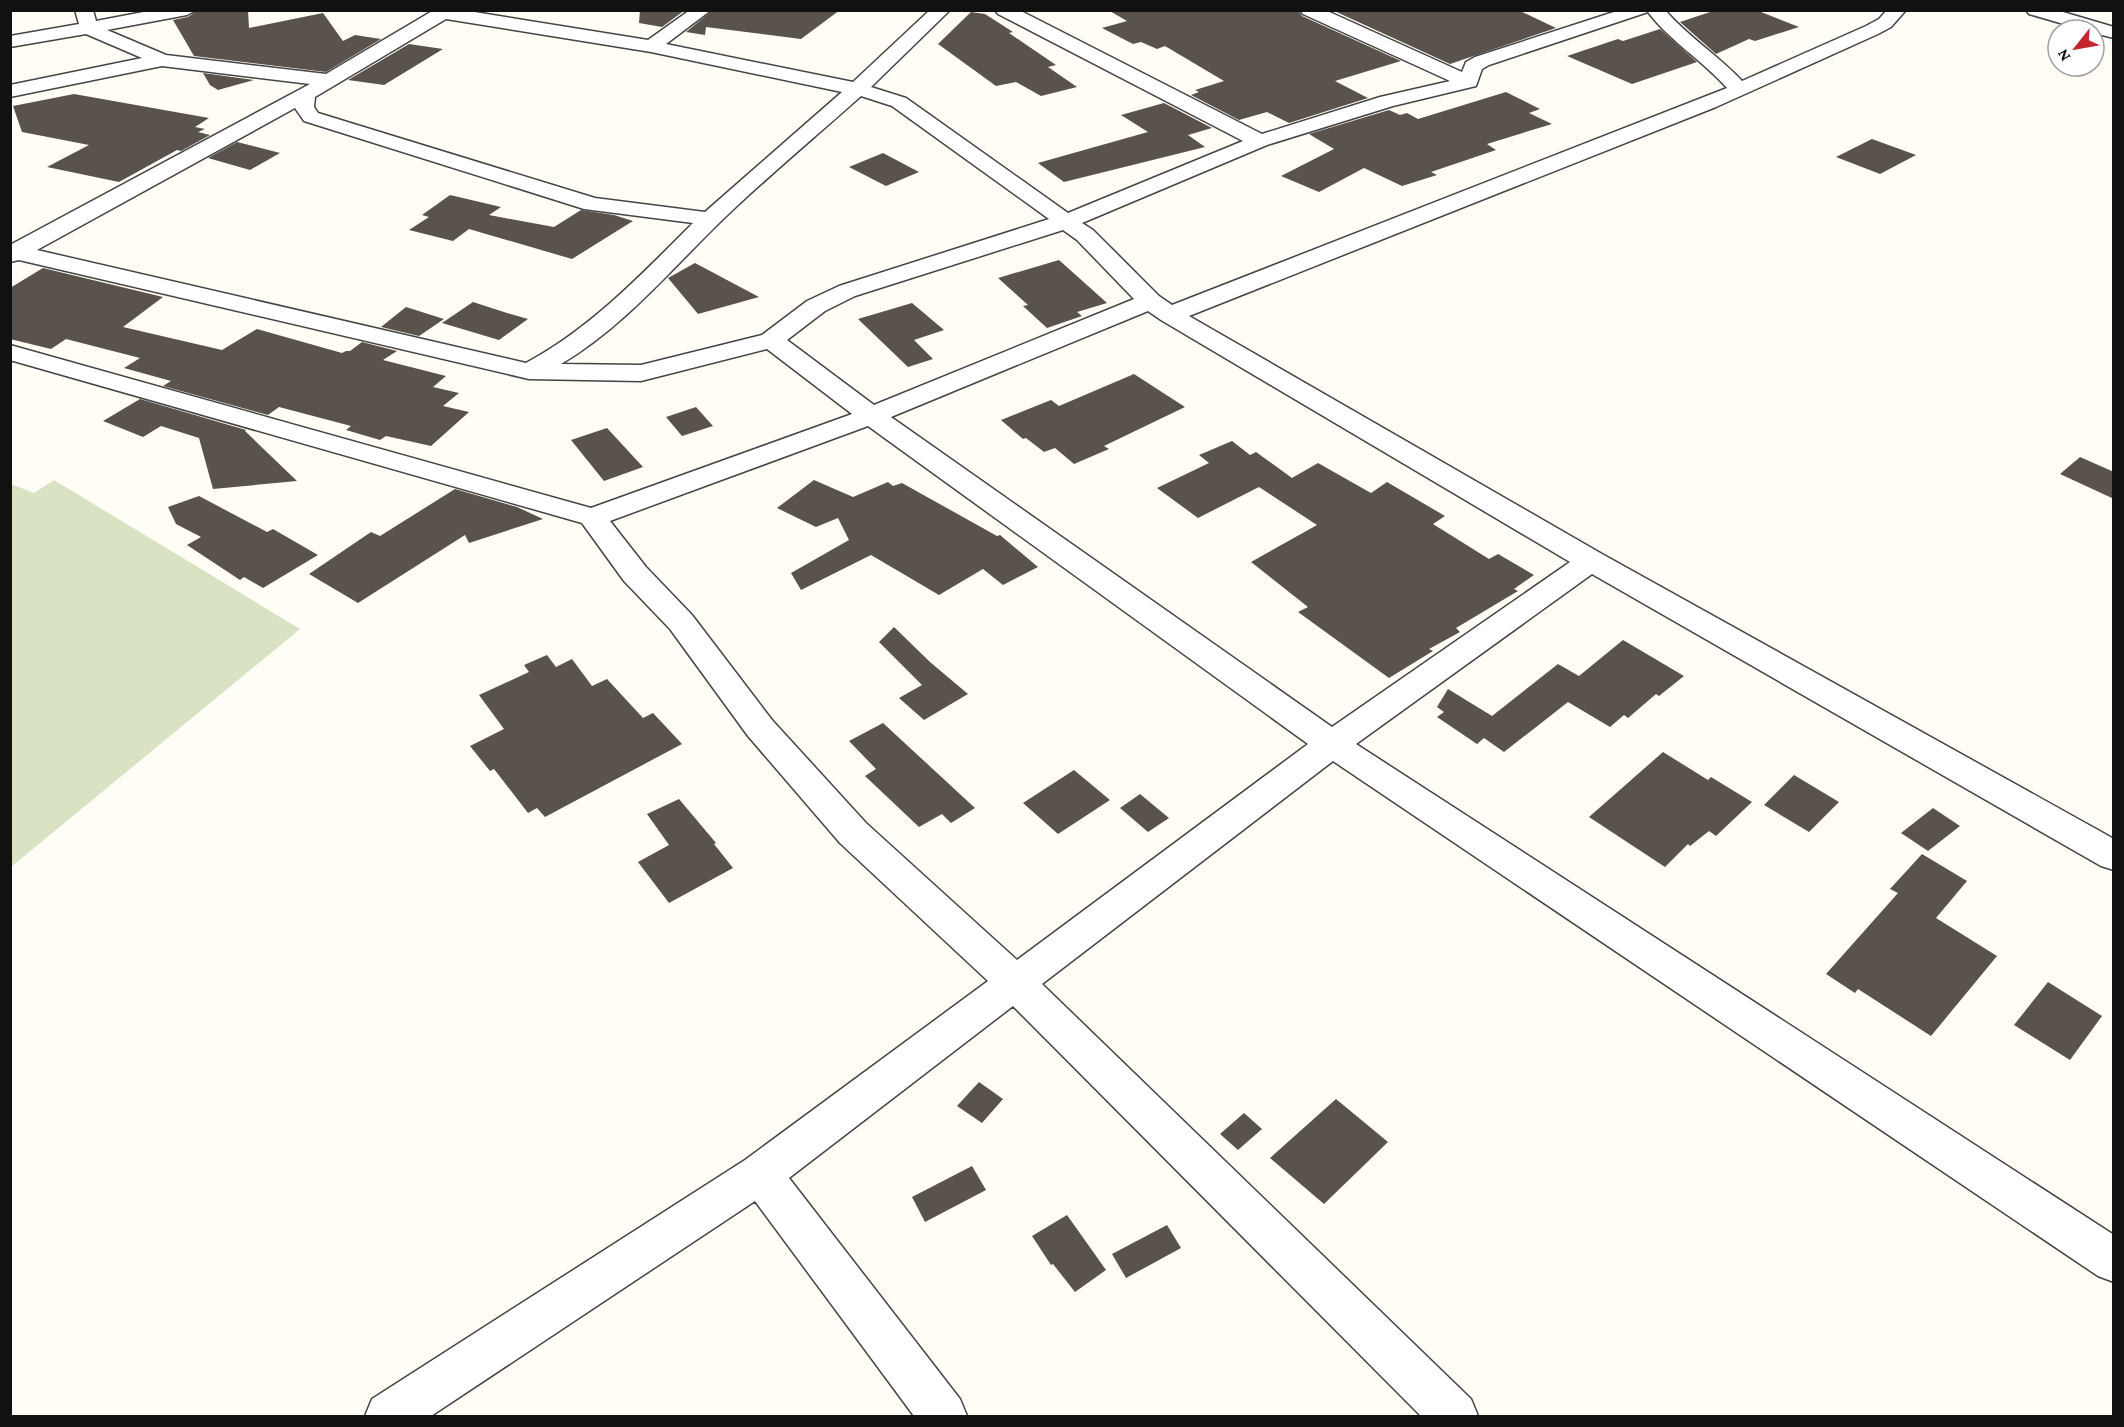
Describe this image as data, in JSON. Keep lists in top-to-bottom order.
{
  "north": "bottom left"
}
